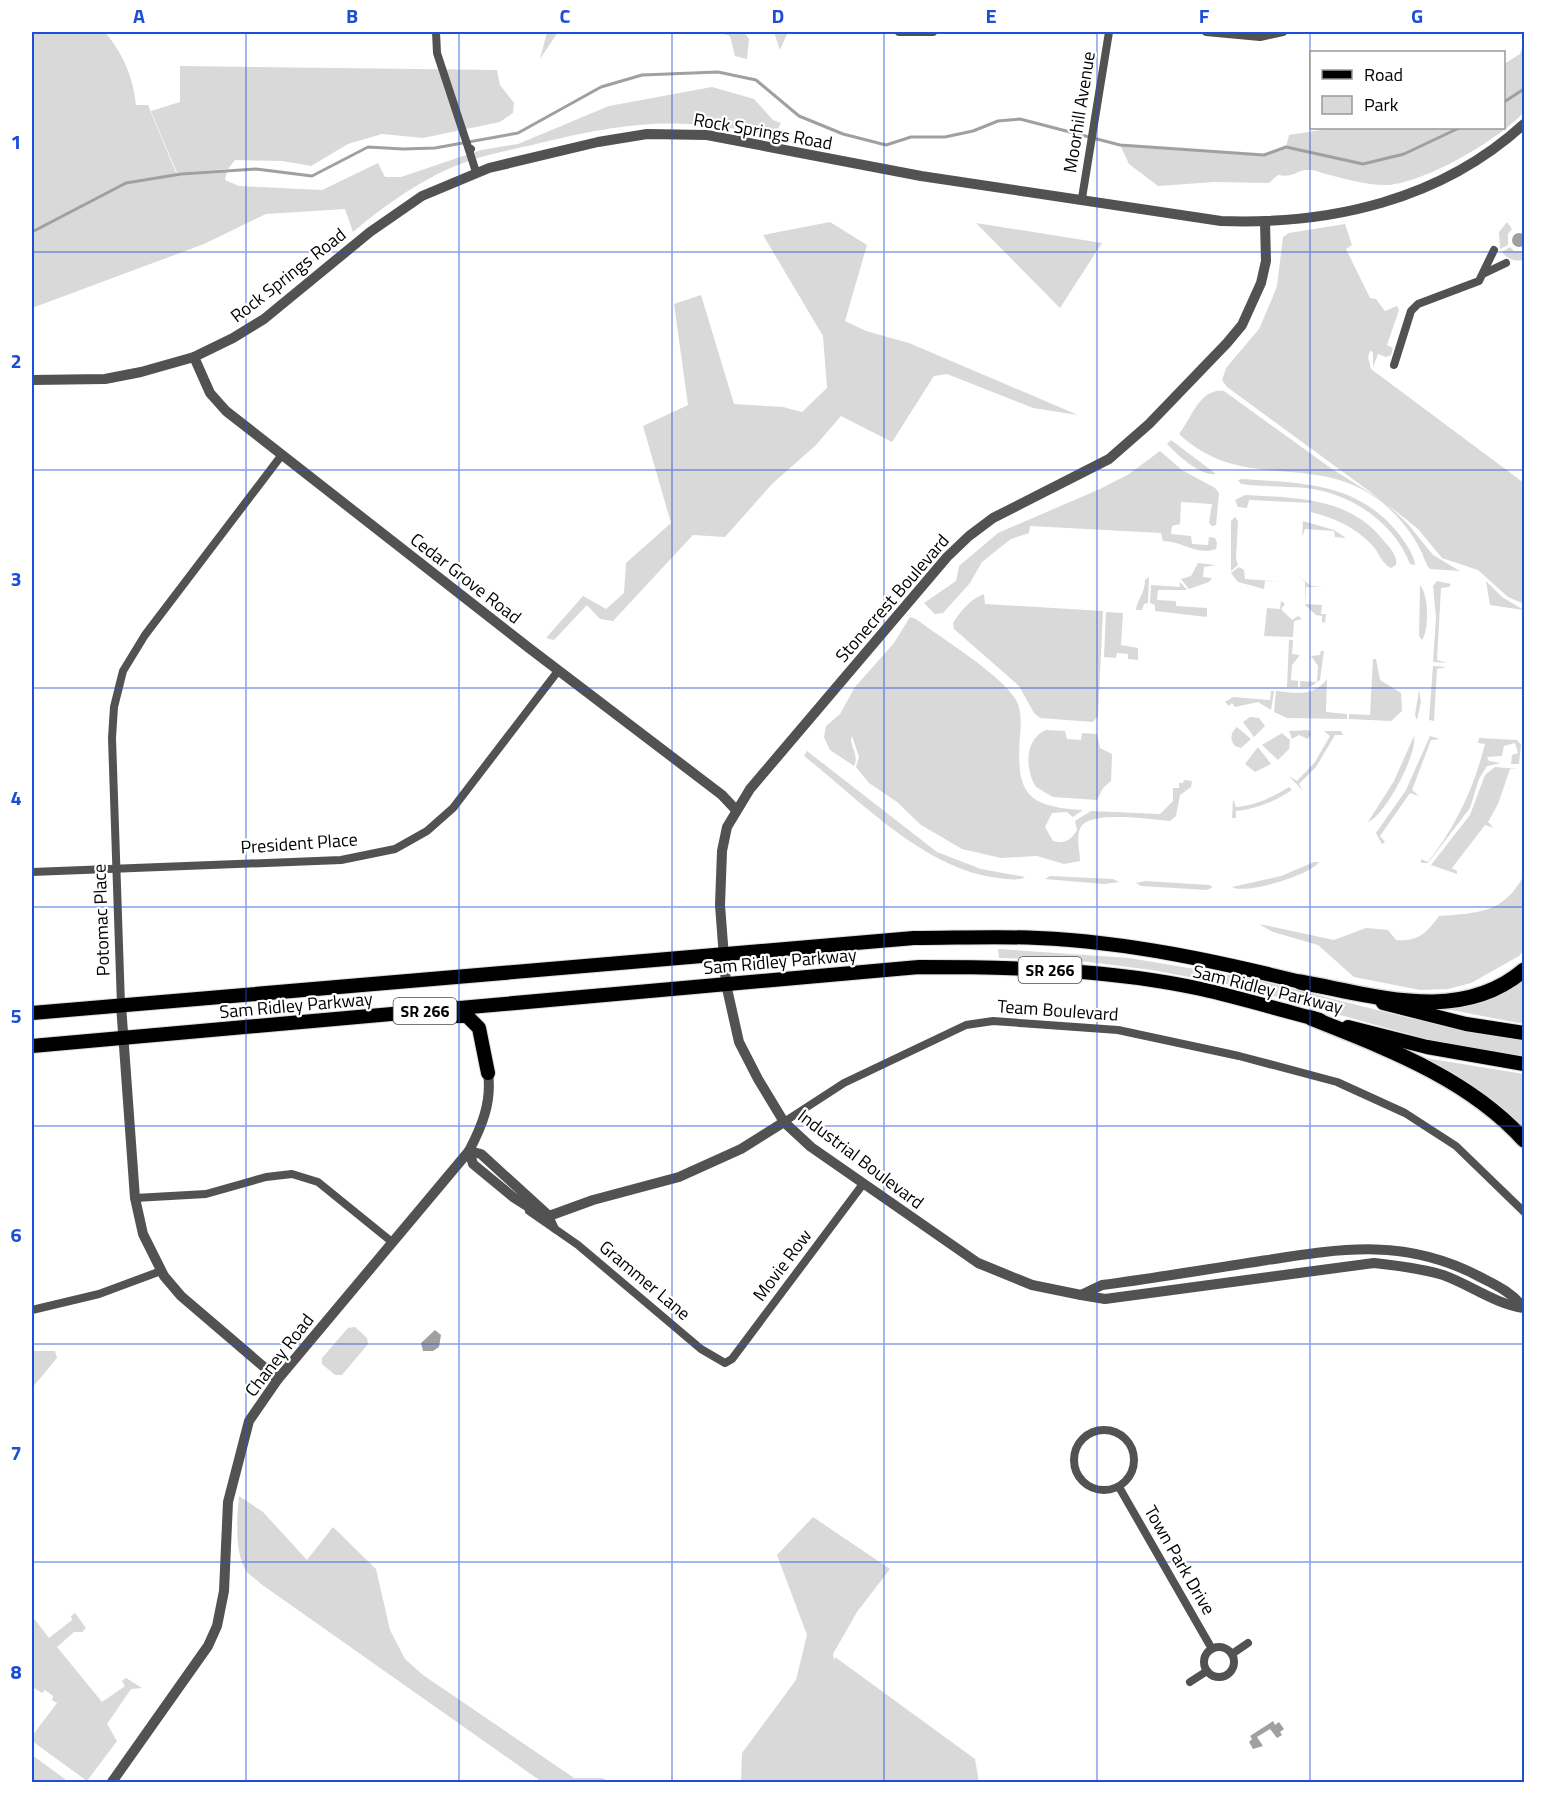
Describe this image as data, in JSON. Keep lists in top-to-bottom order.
{
  "streets": {
    "main road": ["Sam Ridley Parkway", "SR 266"],
    "street": [
      "Moorhill Avenue",
      "Rock Springs Road",
      "Cedar Grove Road",
      "Stonecrest Boulevard",
      "President Place",
      "Potomac Place",
      "Team Boulevard",
      "Industrial Boulevard",
      "Movie Row",
      "Grammer Lane",
      "Chaney Road",
      "Town Park Drive"
    ]
  },
  "crossings": [
    ["Moorhill Avenue", "Rock Springs Road"],
    ["Rock Springs Road", "Cedar Grove Road"],
    ["Rock Springs Road", "Stonecrest Boulevard"],
    ["Cedar Grove Road", "Stonecrest Boulevard"],
    ["Cedar Grove Road", "President Place"],
    ["Cedar Grove Road", "Potomac Place"],
    ["Stonecrest Boulevard", "Sam Ridley Parkway"],
    ["Stonecrest Boulevard", "Industrial Boulevard"],
    ["President Place", "Potomac Place"],
    ["Potomac Place", "Sam Ridley Parkway"],
    ["Potomac Place", "Chaney Road"],
    ["Sam Ridley Parkway", "Industrial Boulevard"],
    ["Team Boulevard", "Industrial Boulevard"],
    ["Team Boulevard", "Grammer Lane"],
    ["Industrial Boulevard", "Movie Row"],
    ["Movie Row", "Grammer Lane"]
  ],
  "legend": ["Road", "Park"],
  "grid": {
    "columns": [
      "A",
      "B",
      "C",
      "D",
      "E",
      "F",
      "G"
    ],
    "rows": [
      "1",
      "2",
      "3",
      "4",
      "5",
      "6",
      "7",
      "8"
    ]
  }
}
